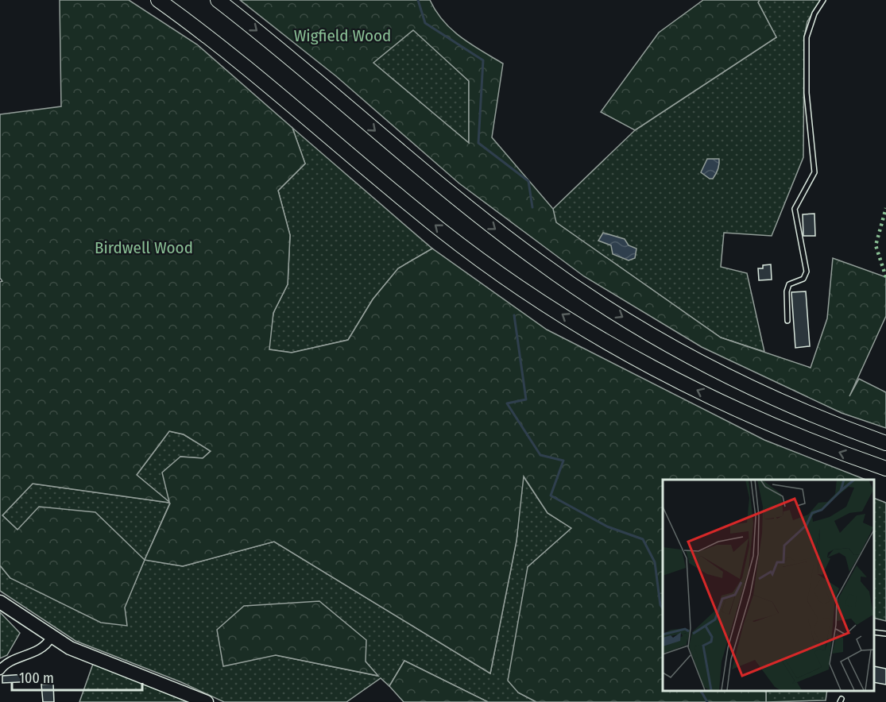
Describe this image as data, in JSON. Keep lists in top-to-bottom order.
{
  "parks": ["Wigfield Wood", "Birdwell Wood"],
  "scale_bar": "100 m"
}
